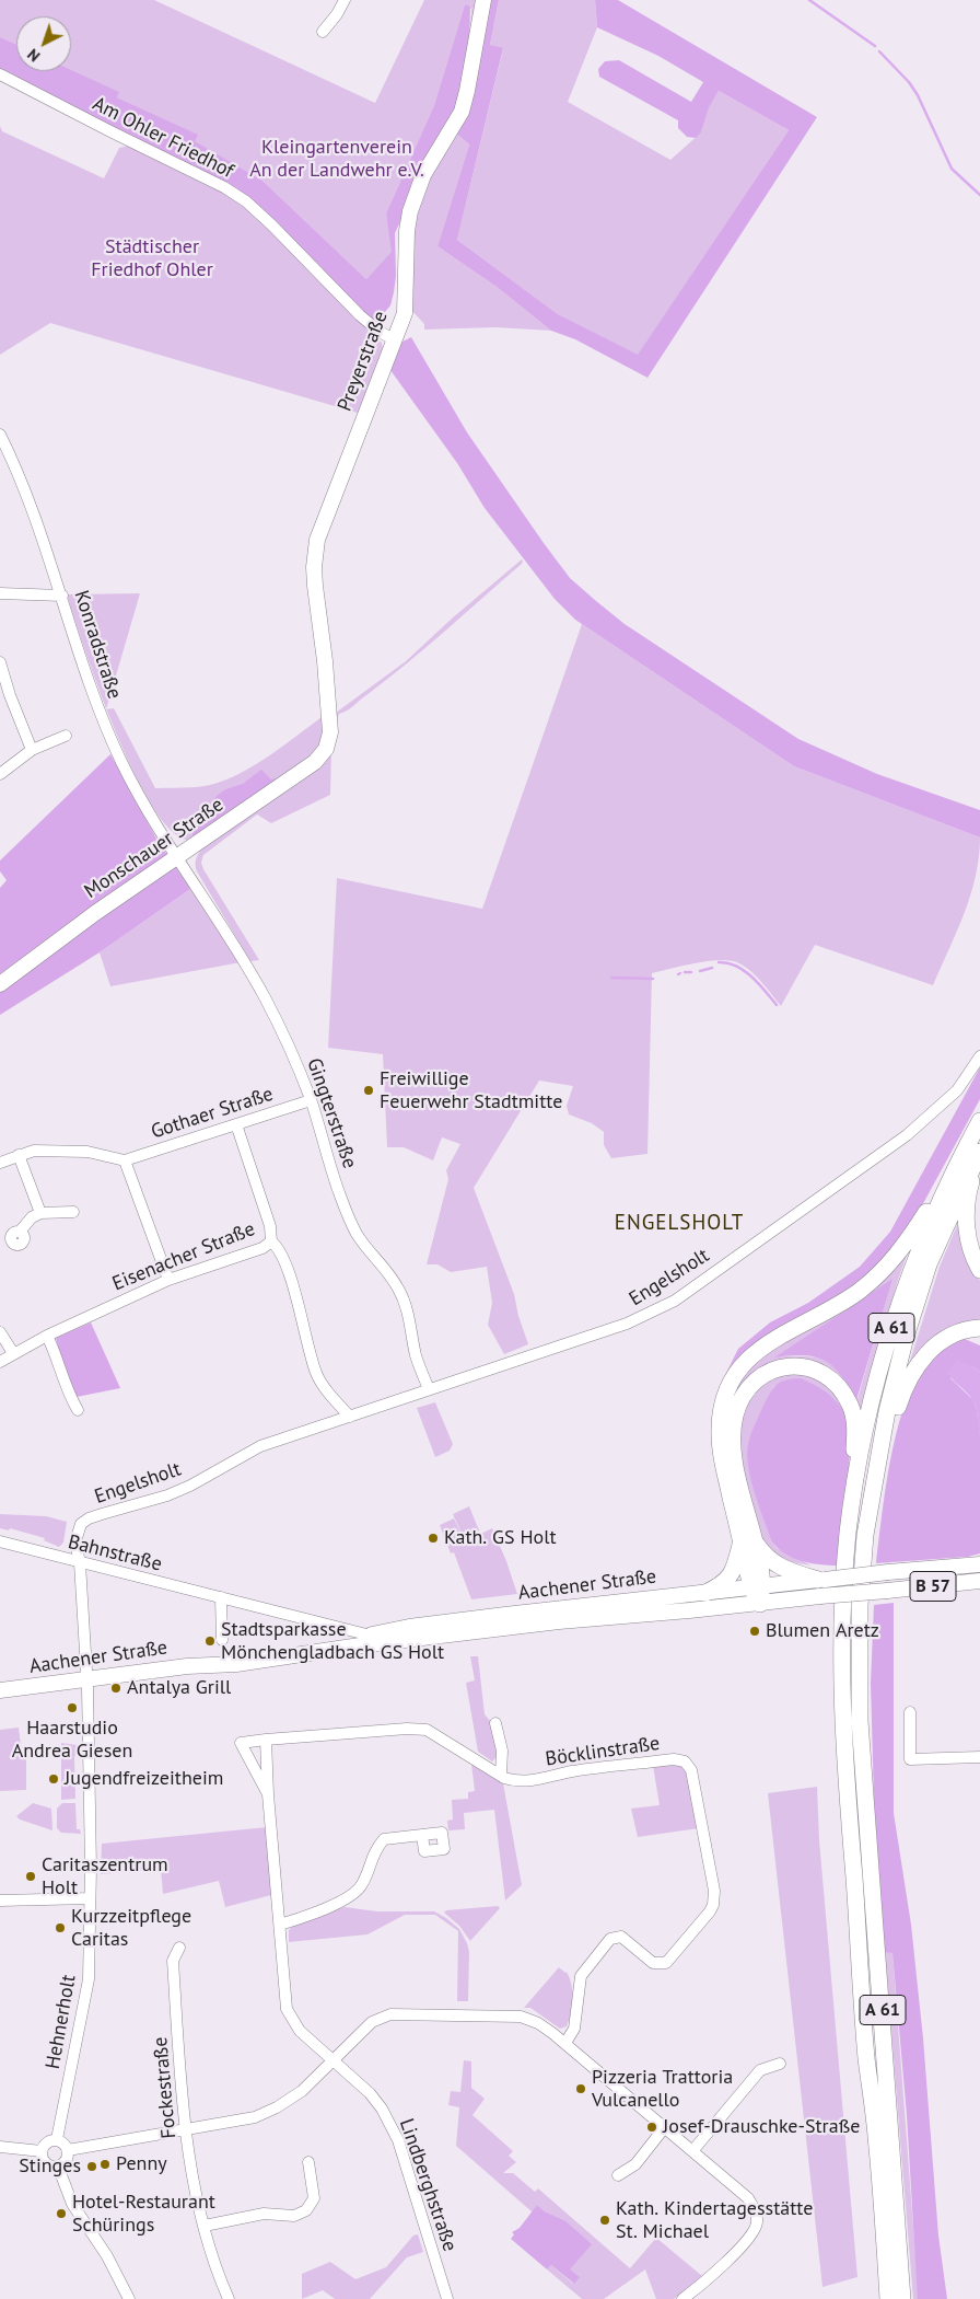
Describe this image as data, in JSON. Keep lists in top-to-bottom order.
{
  "streets": {
    "highway": ["A 61"],
    "main road": [
      "Preyerstraße",
      "Monschauer Straße",
      "Aachener Straße",
      "B 57"
    ],
    "street": [
      "Am Ohler Friedhof",
      "Konradstraße",
      "Gothaer Straße",
      "Gingterstraße",
      "Eisenacher Straße",
      "Engelsholt",
      "Bahnstraße",
      "Böcklinstraße",
      "Hehnerholt",
      "Fockestraße",
      "Lindberghstraße"
    ]
  },
  "crossings": [
    ["Am Ohler Friedhof", "Preyerstraße"],
    ["Preyerstraße", "Monschauer Straße"],
    ["Konradstraße", "Monschauer Straße"],
    ["Konradstraße", "Gingterstraße"],
    ["Monschauer Straße", "Gingterstraße"],
    ["Gothaer Straße", "Gingterstraße"],
    ["Gothaer Straße", "Eisenacher Straße"],
    ["Gingterstraße", "Engelsholt"],
    ["Engelsholt", "Bahnstraße"],
    ["Engelsholt", "Aachener Straße"],
    ["Engelsholt", "Hehnerholt"],
    ["Bahnstraße", "Aachener Straße"],
    ["Aachener Straße", "Hehnerholt"],
    ["Böcklinstraße", "Lindberghstraße"]
  ],
  "districts": ["ENGELSHOLT"],
  "parks": ["Kleingartenverein An der Landwehr e.V.", "Städtischer Friedhof Ohler"],
  "places": [
    "Freiwillige Feuerwehr Stadtmitte",
    "Kath. GS Holt",
    "Blumen Aretz",
    "Stadtsparkasse Mönchengladbach GS Holt",
    "Antalya Grill",
    "Haarstudio Andrea Giesen",
    "Jugendfreizeitheim",
    "Caritaszentrum Holt",
    "Kurzzeitpflege Caritas",
    "Pizzeria Trattoria Vulcanello",
    "Josef-Drauschke-Straße",
    "Penny",
    "Stinges",
    "Hotel-Restaurant Schürings",
    "Kath. Kindertagesstätte St. Michael"
  ],
  "north": "bottom left"
}
